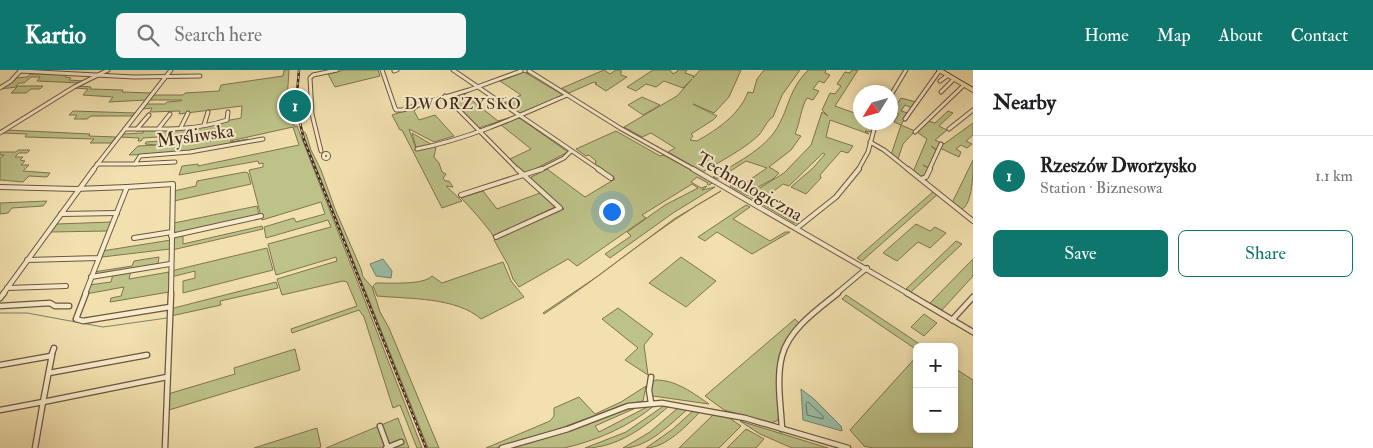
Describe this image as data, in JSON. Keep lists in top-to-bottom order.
{
  "streets": {
    "street": ["Myśliwska", "Technologiczna"]
  },
  "districts": ["DWORZYSKO"],
  "north": "bottom left",
  "page": {
    "header": "Kartio",
    "search": "Search here",
    "nav": [
      "Home",
      "Map",
      "About",
      "Contact"
    ],
    "heading": "Nearby",
    "pins": "1",
    "list": [
      {
        "mark": "1",
        "name": "Rzeszów Dworzysko",
        "note": "Station · Biznesowa",
        "value": "1.1 km"
      }
    ],
    "buttons": ["Save", "Share"],
    "map_buttons": ["+", "−"]
  }
}
